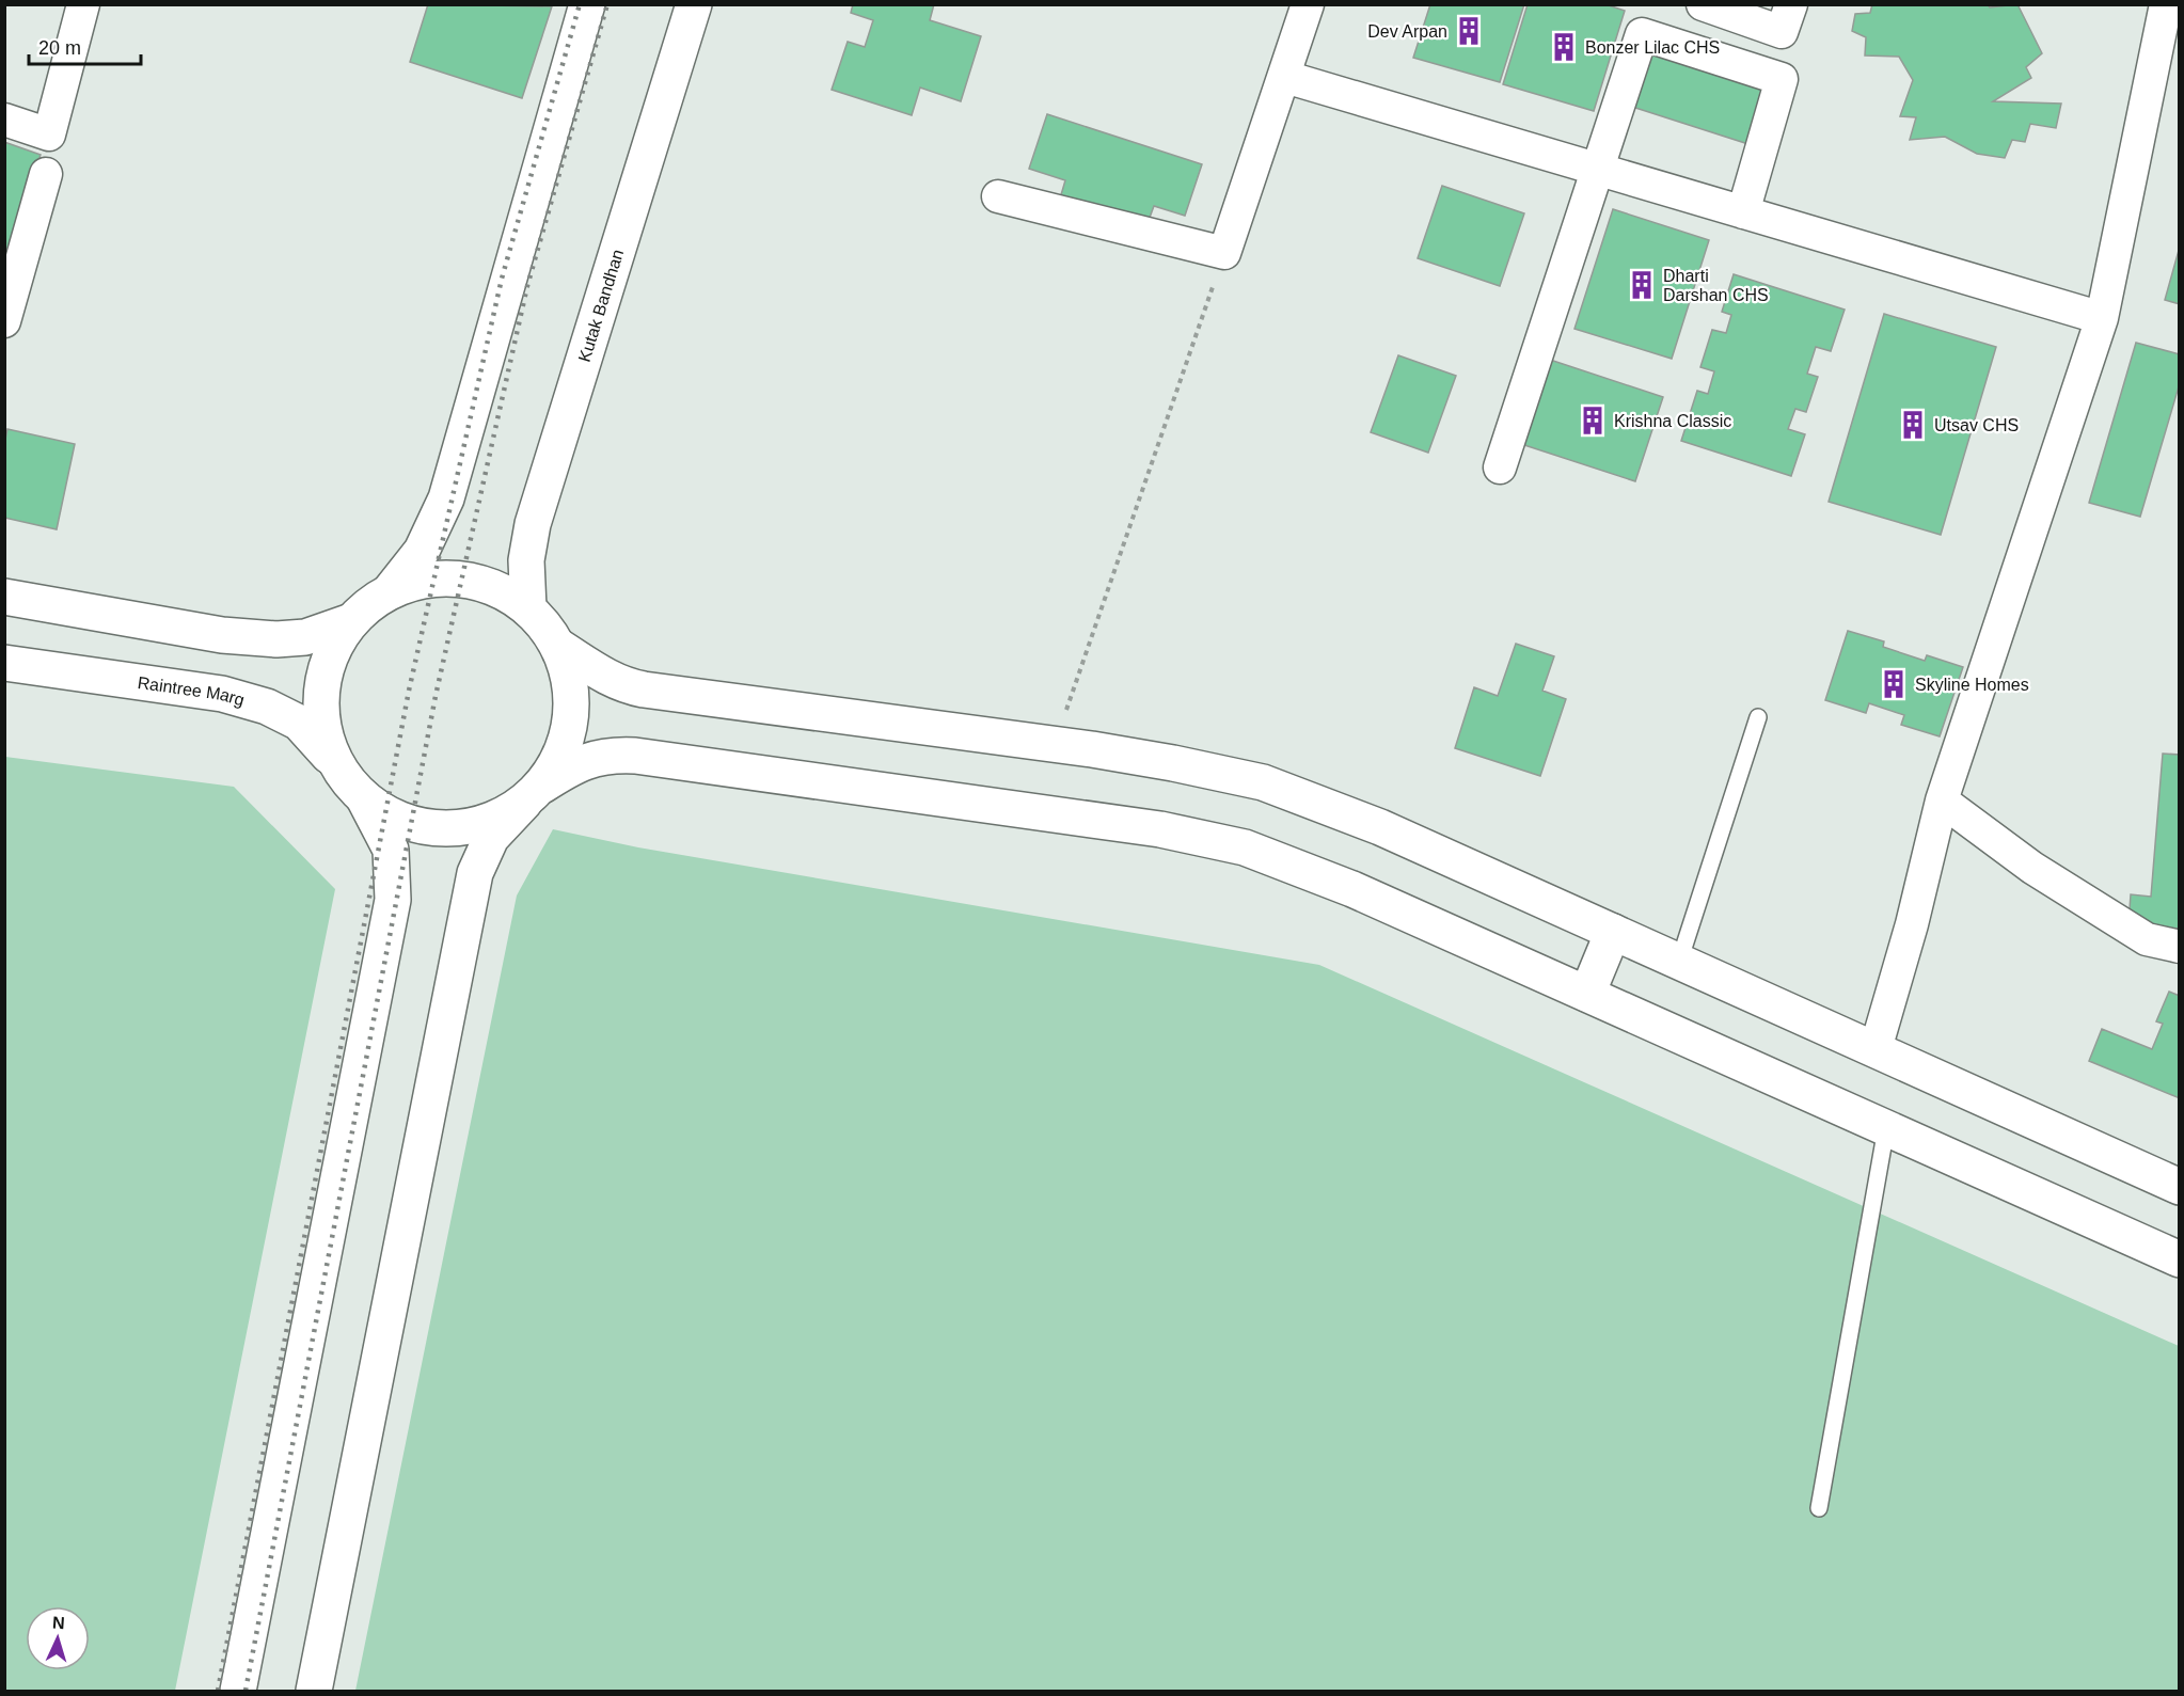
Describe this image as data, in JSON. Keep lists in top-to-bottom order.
{
  "streets": {
    "street": ["Kutak Bandhan", "Raintree Marg"]
  },
  "places": {
    "building": [
      "Dev Arpan",
      "Bonzer Lilac CHS",
      "Dharti Darshan CHS",
      "Krishna Classic",
      "Utsav CHS",
      "Skyline Homes"
    ]
  },
  "scale_bar": "20 m",
  "north": "top"
}
